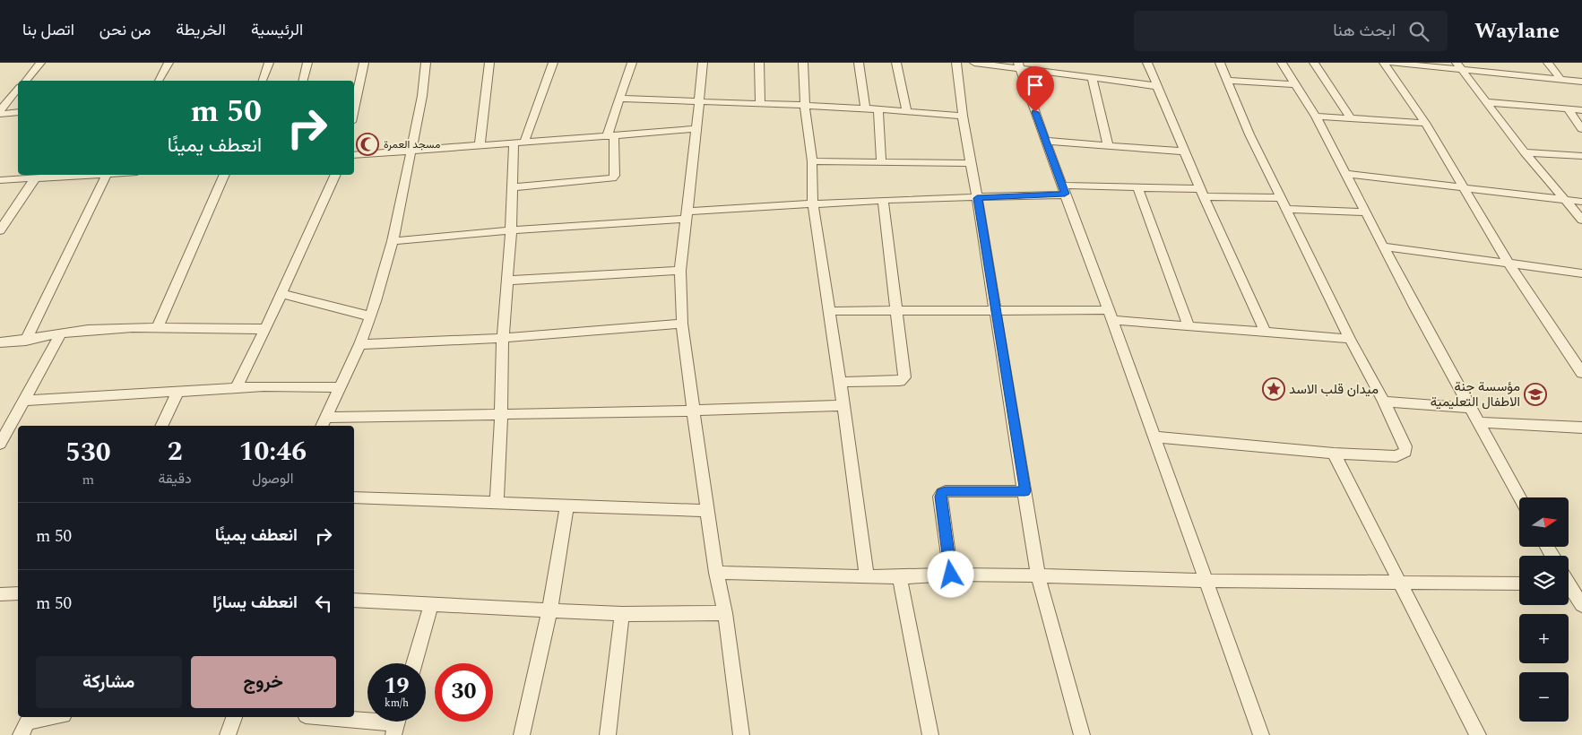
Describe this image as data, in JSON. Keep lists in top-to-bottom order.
{
  "places": {
    "mosque": ["مسجد العمرة"],
    "place": ["ميدان قلب الاسد"],
    "school or university": ["مؤسسة جنة الاطفال التعليمية"]
  },
  "north": "right",
  "page": {
    "header": "Waylane",
    "search": "ابحث هنا",
    "nav": [
      "الرئيسية",
      "الخريطة",
      "من نحن",
      "اتصل بنا"
    ],
    "turn": ["50 m", "انعطف يمينًا"],
    "eta": [
      "10:46",
      "الوصول",
      "2",
      "دقيقة",
      "530",
      "m"
    ],
    "map_buttons": ["+", "−"],
    "list": [
      {
        "name": "انعطف يمينًا",
        "value": "50 m"
      },
      {
        "name": "انعطف يسارًا",
        "value": "50 m"
      }
    ],
    "buttons": ["خروج", "مشاركة"],
    "speed": "19 km/h",
    "limit": "30"
  }
}
